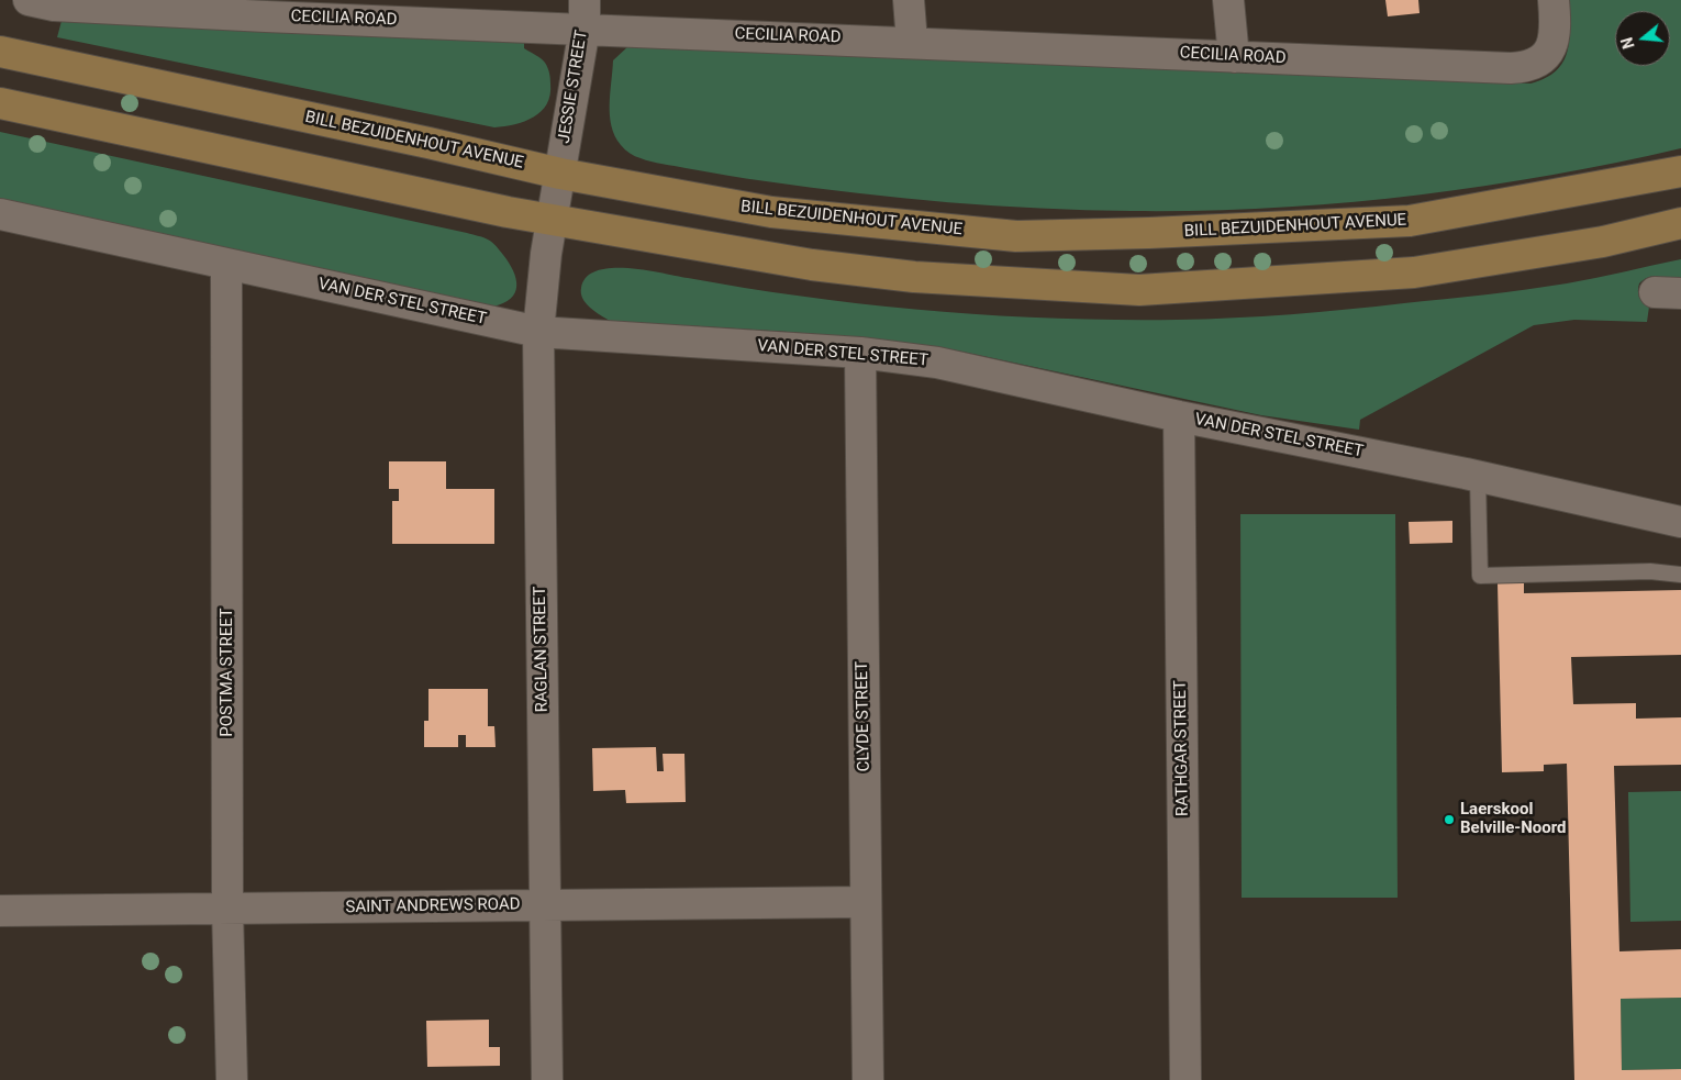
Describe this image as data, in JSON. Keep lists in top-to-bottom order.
{
  "streets": {
    "main road": ["BILL BEZUIDENHOUT AVENUE"],
    "street": [
      "CECILIA ROAD",
      "JESSIE STREET",
      "VAN DER STEL STREET",
      "RAGLAN STREET",
      "POSTMA STREET",
      "CLYDE STREET",
      "RATHGAR STREET",
      "SAINT ANDREWS ROAD"
    ]
  },
  "crossings": [
    ["CECILIA ROAD", "JESSIE STREET"],
    ["JESSIE STREET", "BILL BEZUIDENHOUT AVENUE"],
    ["JESSIE STREET", "RAGLAN STREET"],
    ["VAN DER STEL STREET", "RAGLAN STREET"],
    ["VAN DER STEL STREET", "POSTMA STREET"],
    ["VAN DER STEL STREET", "CLYDE STREET"],
    ["VAN DER STEL STREET", "RATHGAR STREET"],
    ["RAGLAN STREET", "SAINT ANDREWS ROAD"],
    ["POSTMA STREET", "SAINT ANDREWS ROAD"],
    ["CLYDE STREET", "SAINT ANDREWS ROAD"]
  ],
  "places": ["Laerskool Belville-Noord"],
  "north": "left"
}
